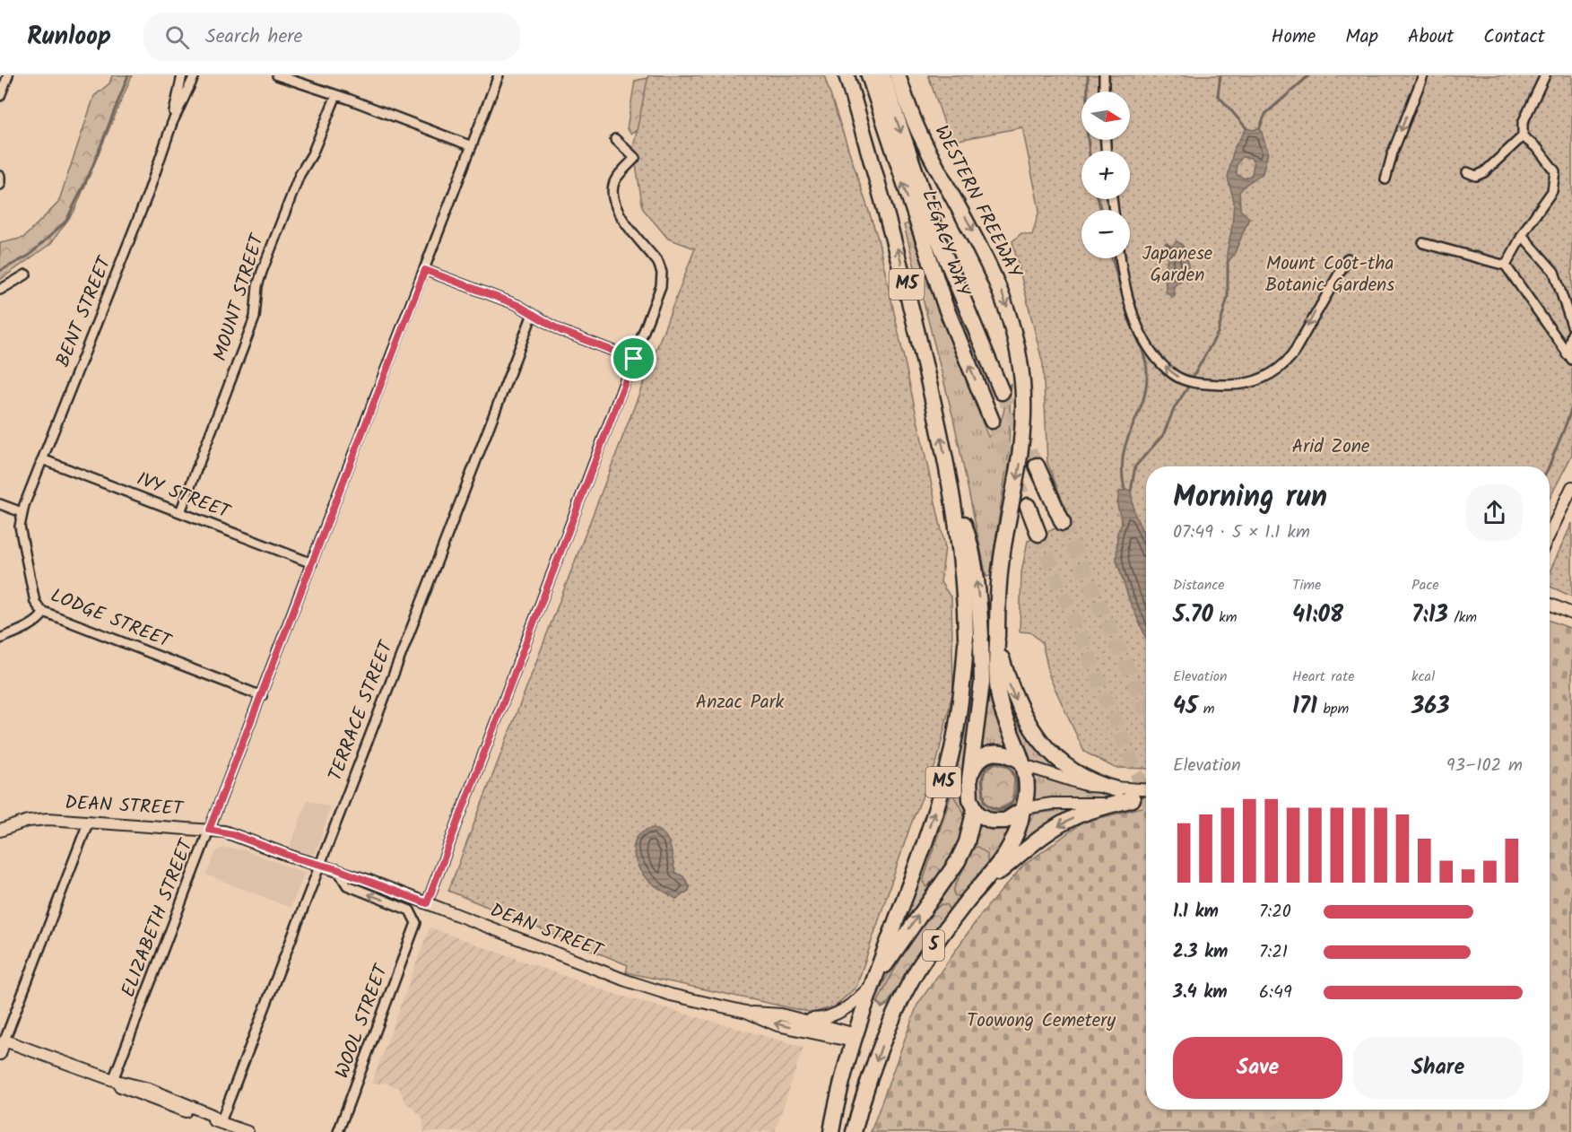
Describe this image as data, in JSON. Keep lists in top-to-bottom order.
{
  "streets": {
    "highway": [
      "WESTERN FREEWAY",
      "LEGACY WAY",
      "M5",
      "5"
    ],
    "street": [
      "MOUNT STREET",
      "BENT STREET",
      "IVY STREET",
      "LODGE STREET",
      "TERRACE STREET",
      "DEAN STREET",
      "ELIZABETH STREET",
      "WOOL STREET"
    ]
  },
  "crossings": [
    ["WESTERN FREEWAY", "5"],
    ["MOUNT STREET", "IVY STREET"],
    ["BENT STREET", "IVY STREET"],
    ["BENT STREET", "LODGE STREET"],
    ["IVY STREET", "ELIZABETH STREET"],
    ["LODGE STREET", "ELIZABETH STREET"],
    ["TERRACE STREET", "DEAN STREET"],
    ["DEAN STREET", "ELIZABETH STREET"],
    ["DEAN STREET", "WOOL STREET"]
  ],
  "one_way": ["WOOL STREET"],
  "parks": [
    "Japanese Garden",
    "Mount Coot-tha Botanic Gardens",
    "Arid Zone",
    "Anzac Park",
    "Toowong Cemetery"
  ],
  "north": "right",
  "page": {
    "header": "Runloop",
    "search": "Search here",
    "nav": [
      "Home",
      "Map",
      "About",
      "Contact"
    ],
    "map_buttons": ["+", "−"],
    "heading": ["Morning run", "07:49 · 5 × 1.1 km"],
    "stats": [
      ["Distance", "5.70 km"],
      ["Time", "41:08"],
      ["Pace", "7:13 /km"],
      ["Elevation", "45 m"],
      ["Heart rate", "171 bpm"],
      ["kcal", "363"]
    ],
    "chart": ["Elevation", "93–102 m"],
    "list": [
      {
        "name": "1.1 km",
        "note": "7:20"
      },
      {
        "name": "2.3 km",
        "note": "7:21"
      },
      {
        "name": "3.4 km",
        "note": "6:49"
      }
    ],
    "buttons": ["Save", "Share"]
  }
}
